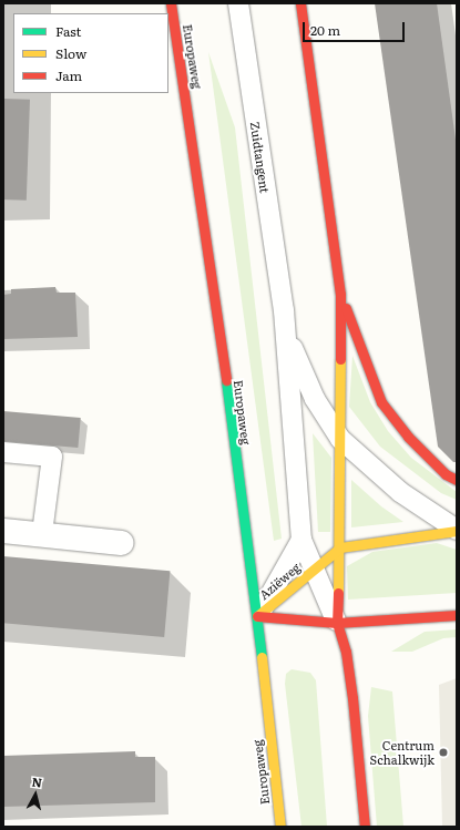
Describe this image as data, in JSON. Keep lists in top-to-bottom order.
{
  "streets": {
    "main road": ["Europaweg", "Aziëweg"],
    "lane": ["Zuidtangent"]
  },
  "crossings": [
    ["Europaweg", "Aziëweg"],
    ["Zuidtangent", "Aziëweg"]
  ],
  "places": ["Centrum Schalkwijk"],
  "legend": ["Fast", "Slow", "Jam"],
  "scale_bar": "20 m",
  "north": "top"
}
